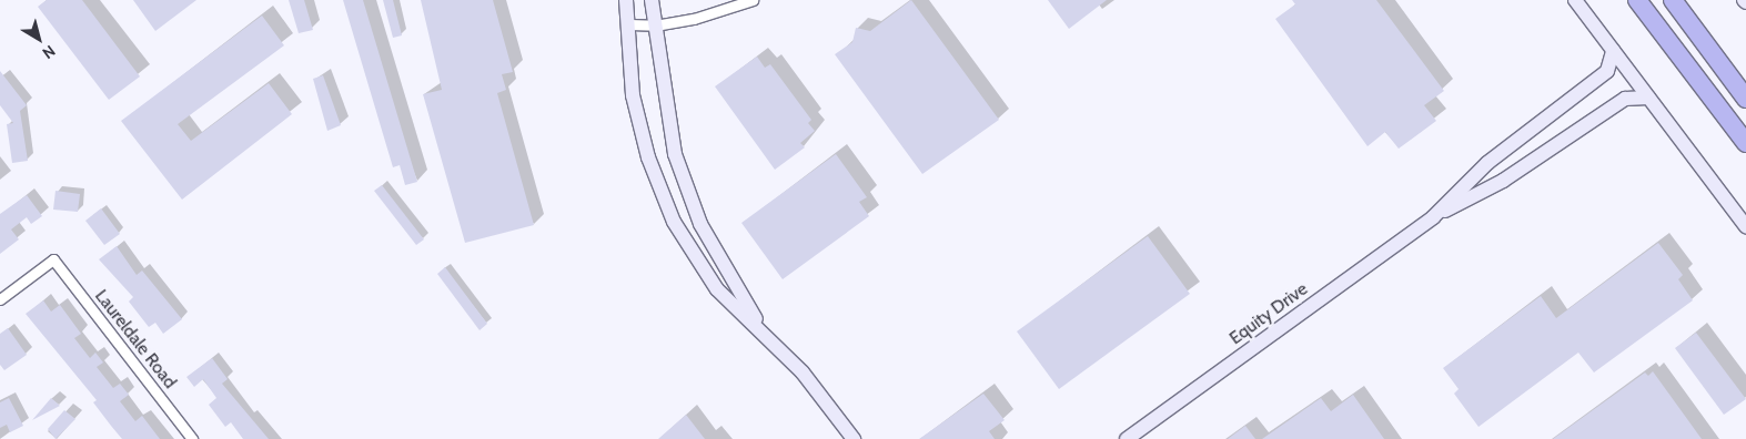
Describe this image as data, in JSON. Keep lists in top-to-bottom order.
{
  "streets": {
    "street": ["Equity Drive", "Laureldale Road"]
  },
  "north": "bottom right"
}
